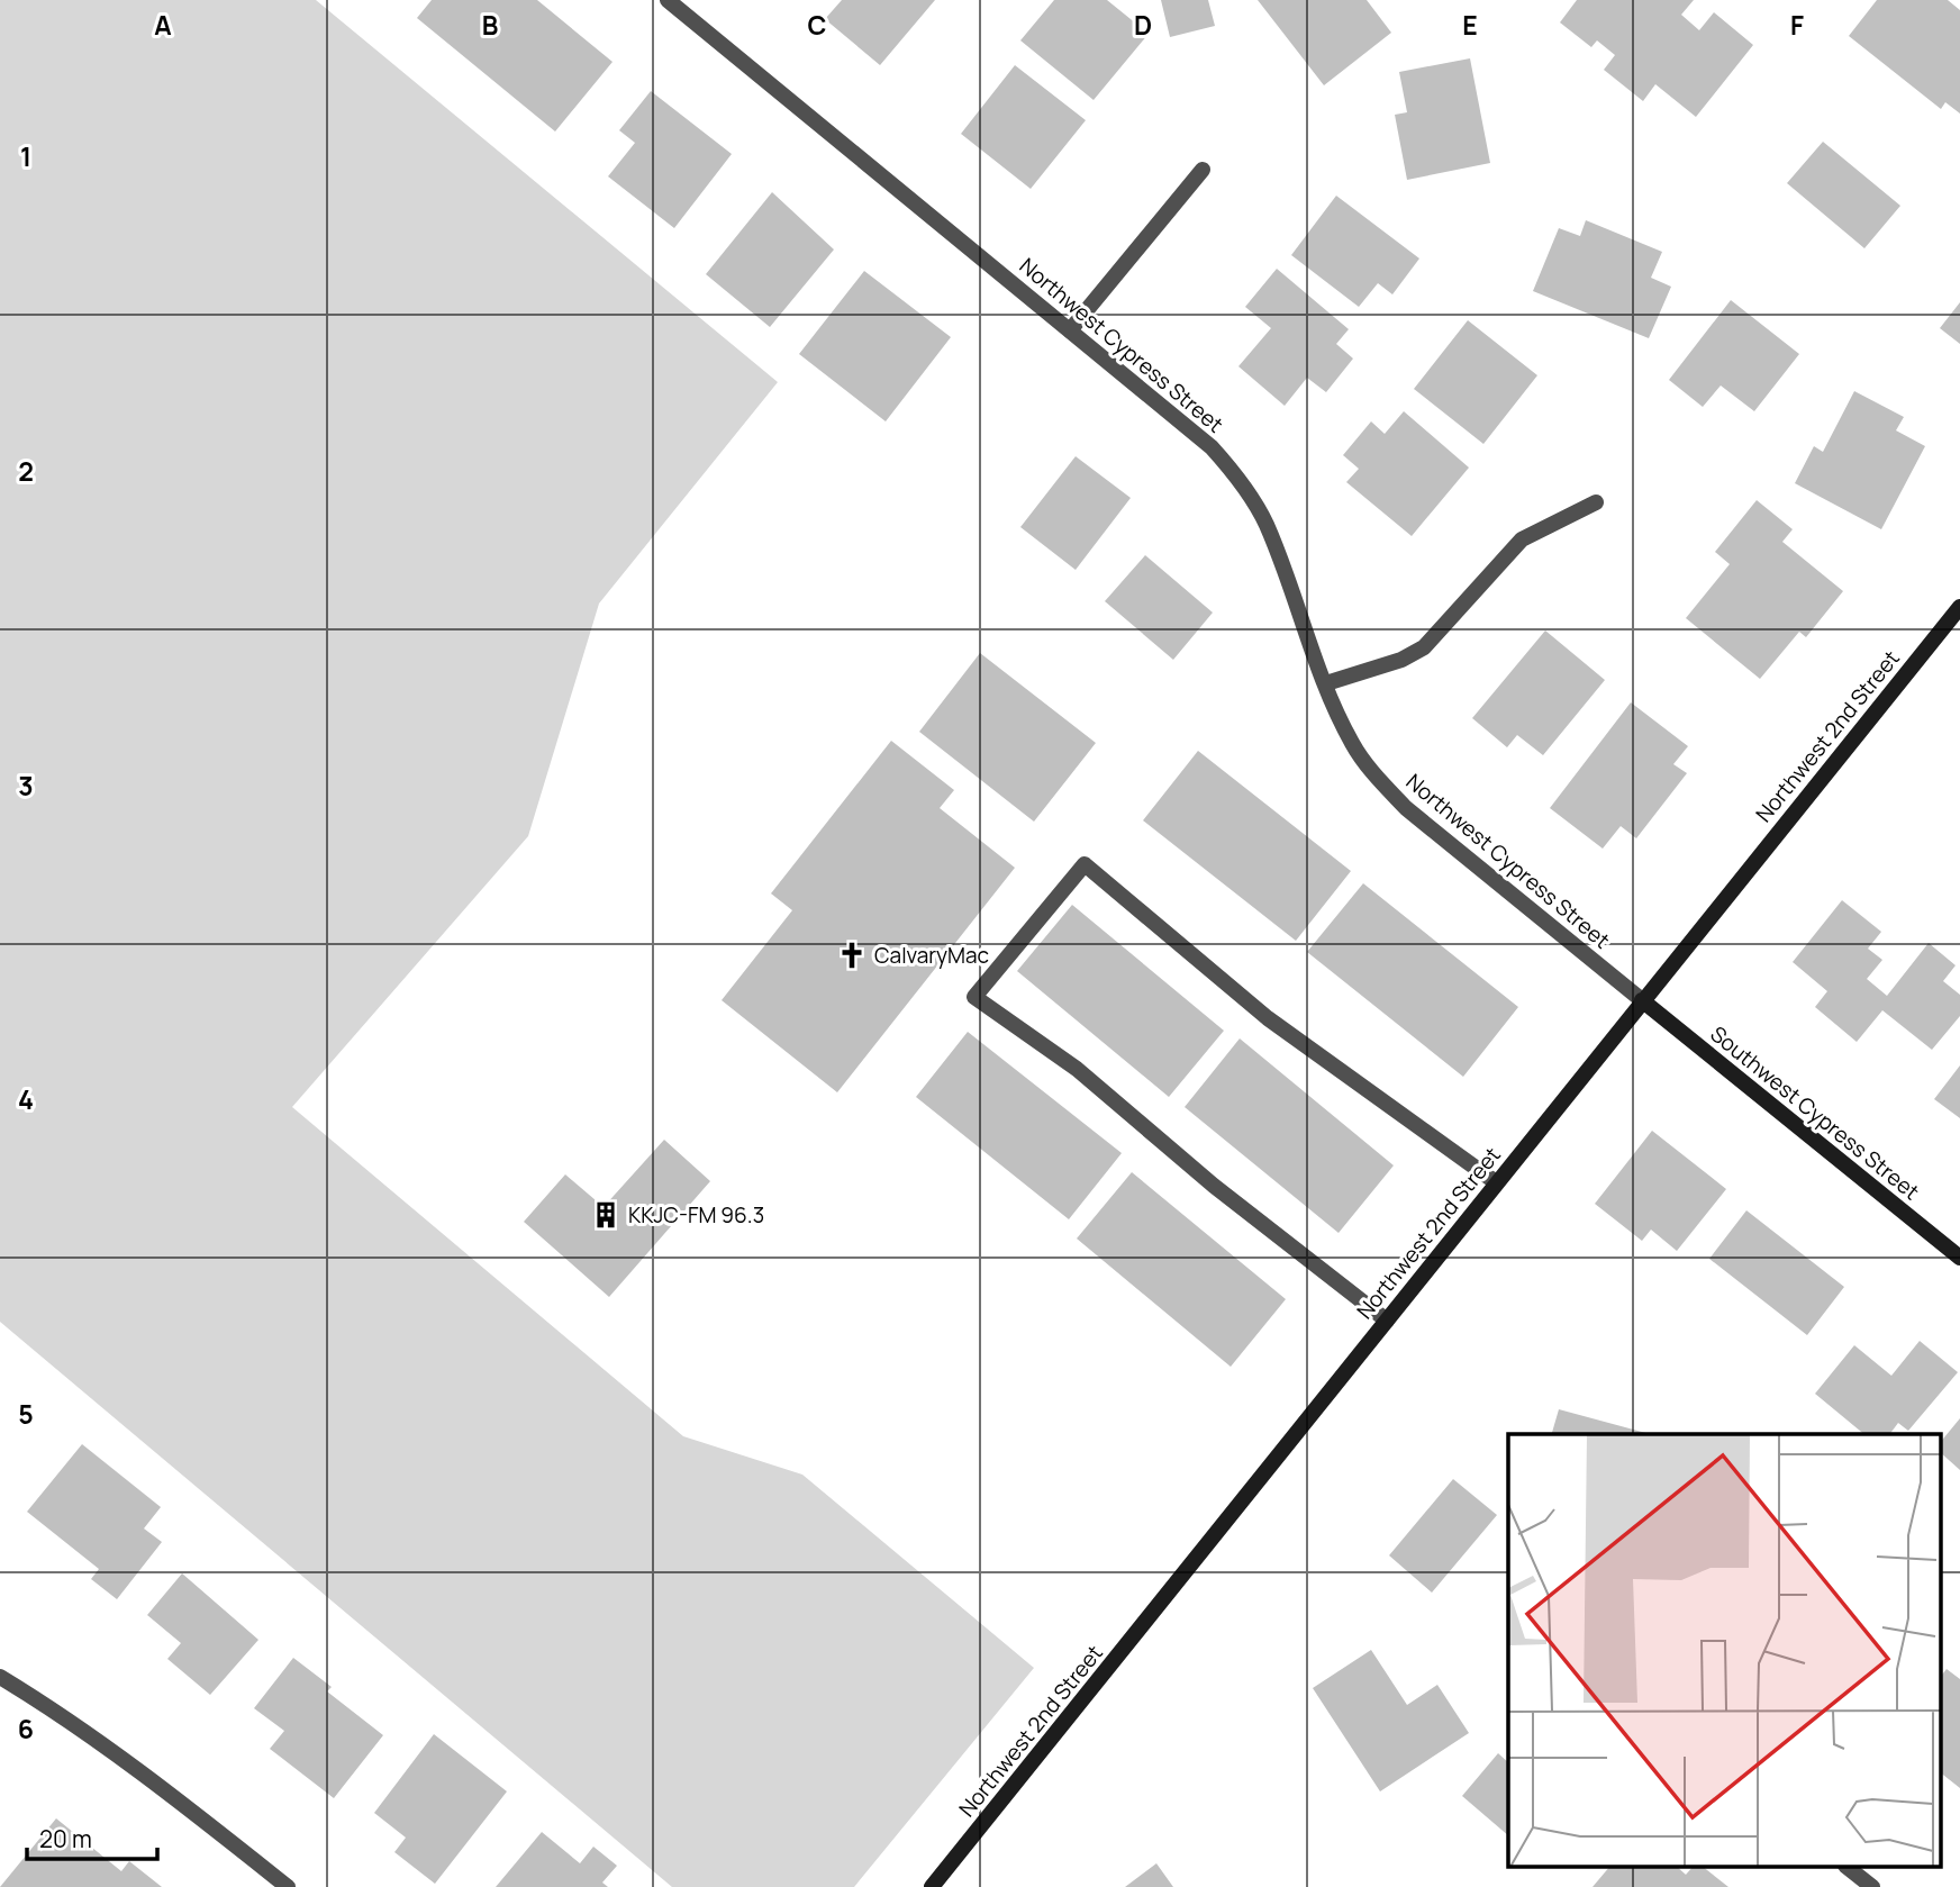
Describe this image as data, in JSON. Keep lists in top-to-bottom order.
{
  "streets": {
    "main road": ["Northwest 2nd Street", "Southwest Cypress Street"],
    "street": ["Northwest Cypress Street"]
  },
  "crossings": [
    ["Northwest Cypress Street", "Northwest 2nd Street"],
    ["Northwest Cypress Street", "Southwest Cypress Street"],
    ["Northwest 2nd Street", "Southwest Cypress Street"]
  ],
  "places": {
    "church": ["CalvaryMac"],
    "building": ["KKJC-FM 96.3"]
  },
  "scale_bar": "20 m",
  "grid": {
    "columns": [
      "A",
      "B",
      "C",
      "D",
      "E",
      "F"
    ],
    "rows": [
      "1",
      "2",
      "3",
      "4",
      "5",
      "6"
    ]
  }
}
